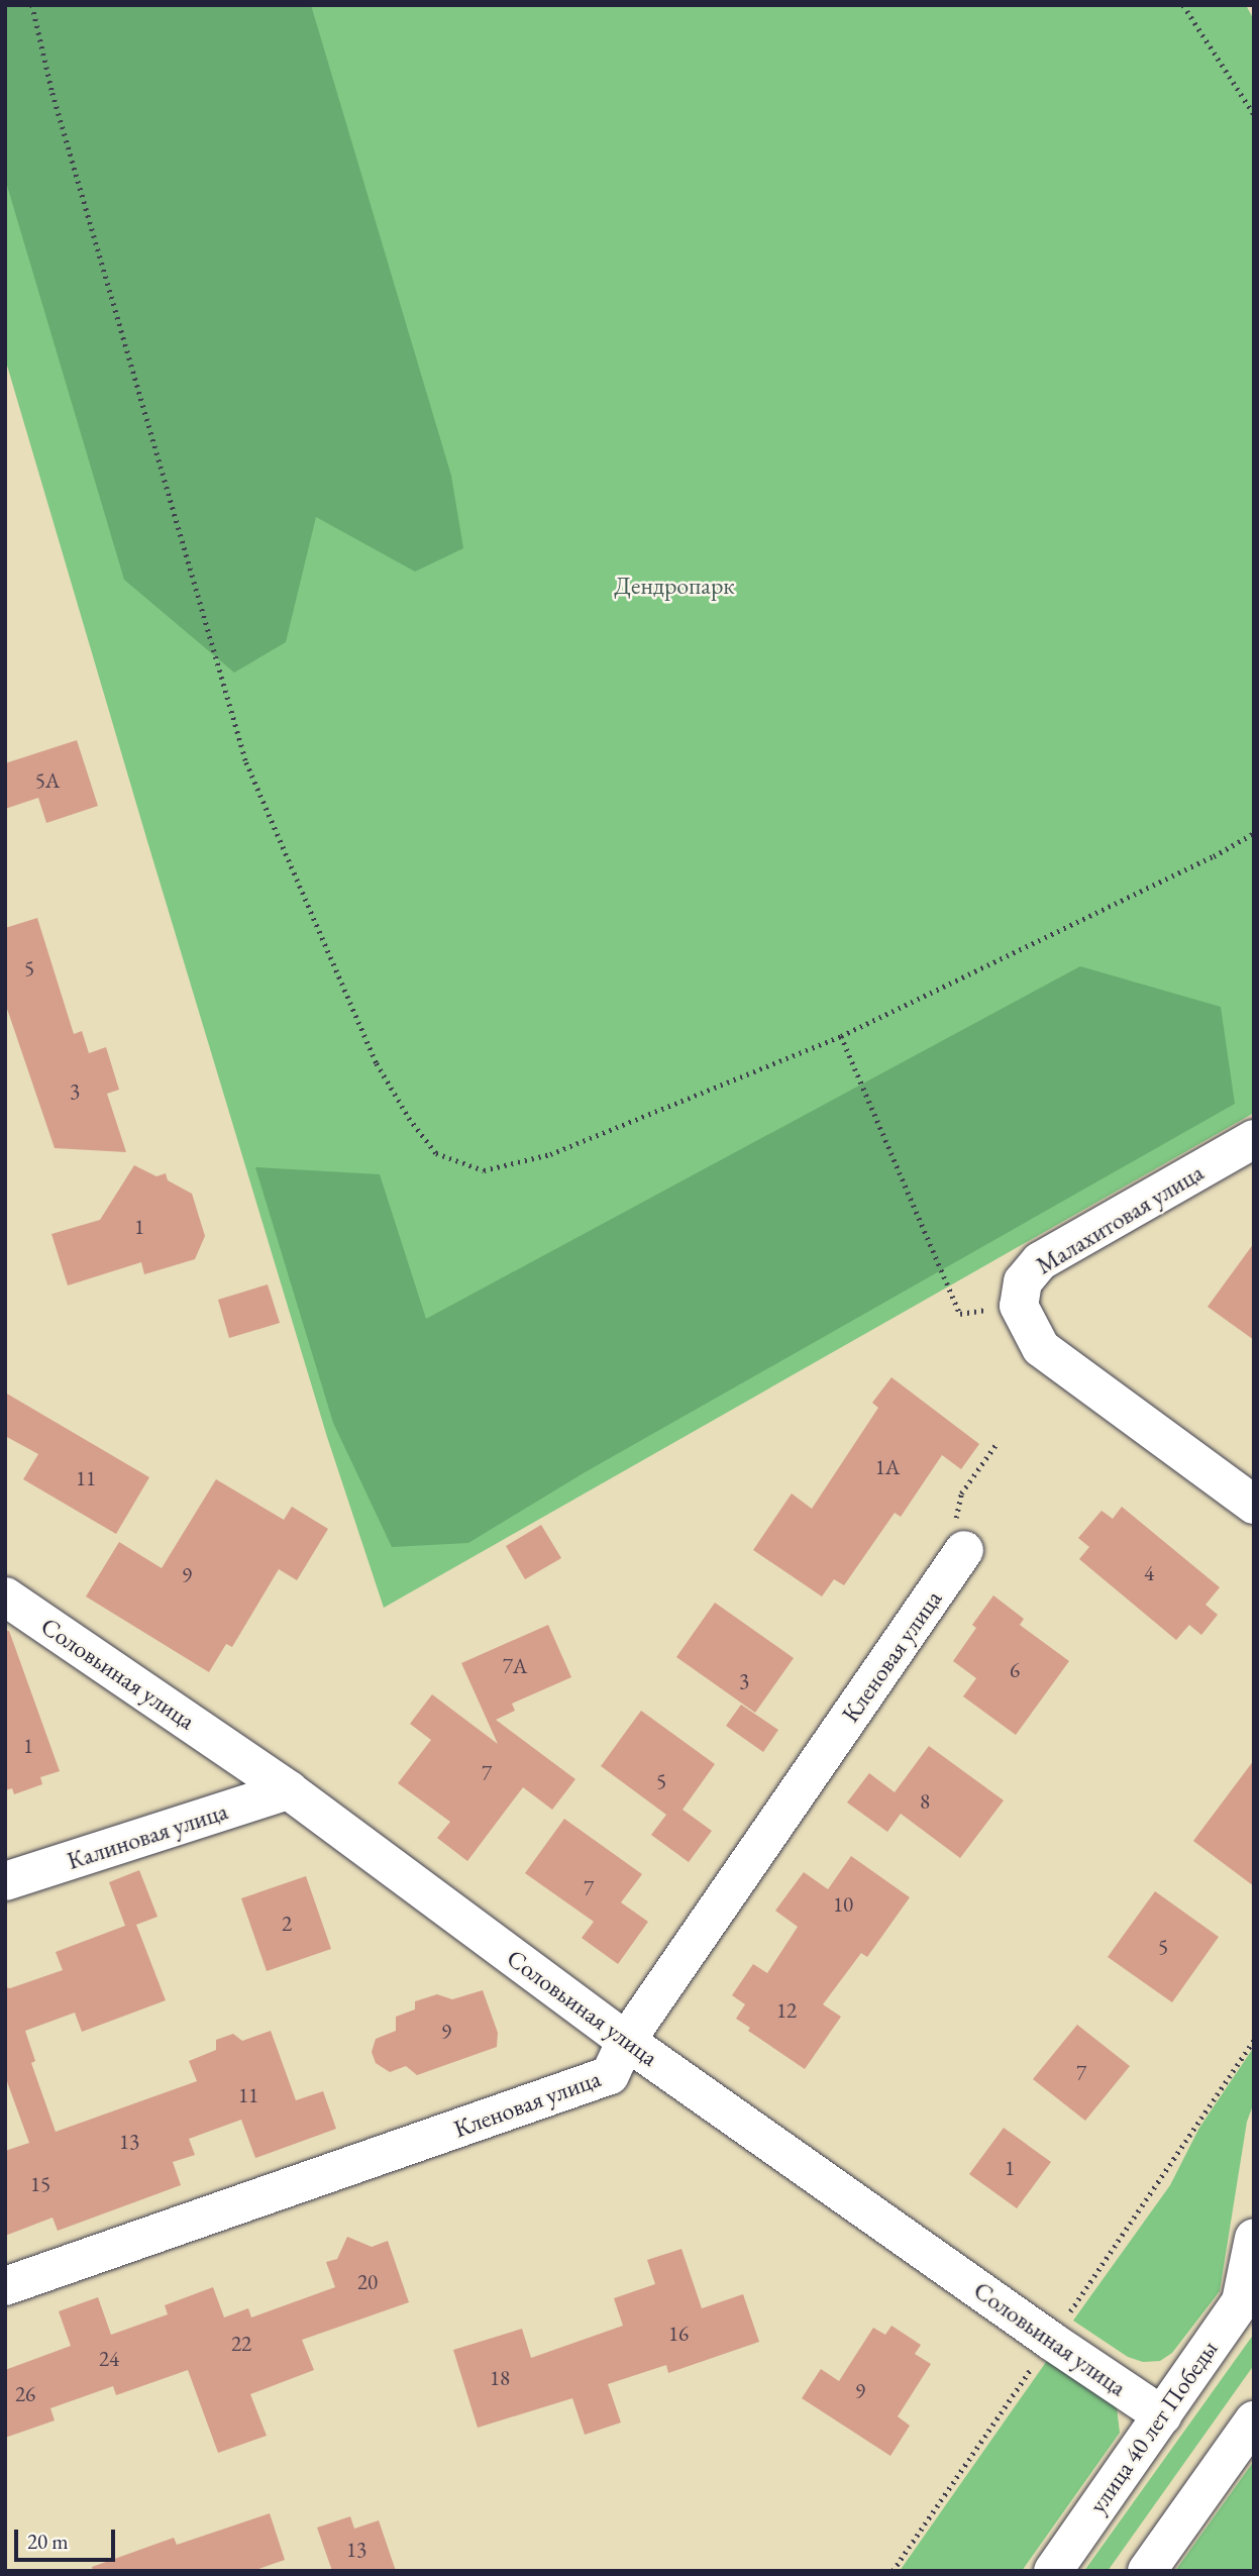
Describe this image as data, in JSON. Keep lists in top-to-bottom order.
{
  "streets": {
    "street": [
      "Малахитовая улица",
      "Кленовая улица",
      "Соловьиная улица",
      "Калиновая улица",
      "улица 40 лет Победы"
    ]
  },
  "crossings": [
    ["Кленовая улица", "Соловьиная улица"],
    ["Соловьиная улица", "Калиновая улица"],
    ["Соловьиная улица", "улица 40 лет Победы"]
  ],
  "parks": ["Дендропарк"],
  "house_numbers": [
    "5А",
    "5",
    "3",
    "1",
    "1А",
    "11",
    "4",
    "9",
    "7А",
    "6",
    "3",
    "1",
    "7",
    "5",
    "8",
    "7",
    "10",
    "2",
    "5",
    "12",
    "9",
    "7",
    "11",
    "13",
    "1",
    "15",
    "20",
    "16",
    "22",
    "24",
    "18",
    "9",
    "26",
    "13"
  ],
  "scale_bar": "20 m"
}
